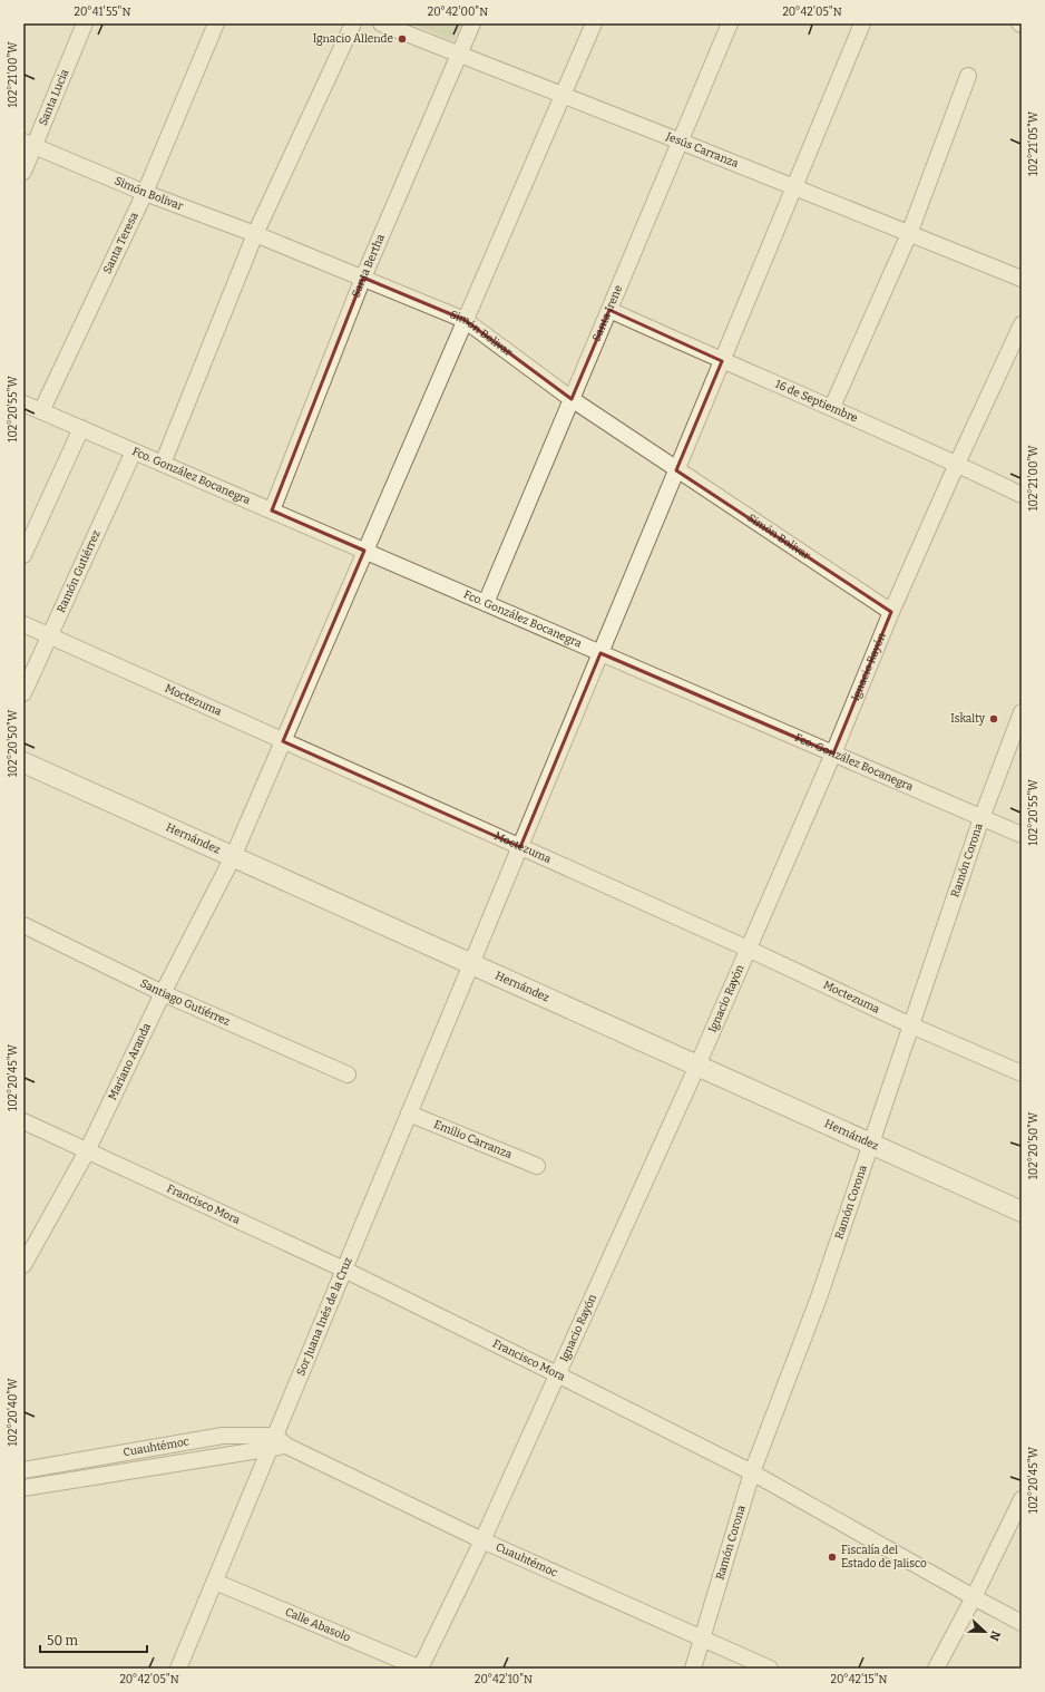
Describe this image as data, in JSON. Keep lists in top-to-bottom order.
{
  "streets": {
    "street": [
      "Santa Lucia",
      "Jesús Carranza",
      "Simón Bolivar",
      "Santa Teresa",
      "Santa Bertha",
      "Santa Irene",
      "16 de Septiembre",
      "Fco. González Bocanegra",
      "Ramón Gutiérrez",
      "Ignacio Rayón",
      "Moctezuma",
      "Hernández",
      "Ramón Corona",
      "Santiago Gutiérrez",
      "Mariano Aranda",
      "Emilio Carranza",
      "Francisco Mora",
      "Sor Juana Inés de la Cruz",
      "Cuauhtémoc",
      "Calle Abasolo"
    ]
  },
  "crossings": [
    ["Santa Lucia", "Simón Bolivar"],
    ["Jesús Carranza", "Santa Bertha"],
    ["Jesús Carranza", "Santa Irene"],
    ["Jesús Carranza", "Mariano Aranda"],
    ["Jesús Carranza", "Sor Juana Inés de la Cruz"],
    ["Simón Bolivar", "Santa Teresa"],
    ["Simón Bolivar", "Santa Bertha"],
    ["Simón Bolivar", "Santa Irene"],
    ["Simón Bolivar", "Ignacio Rayón"],
    ["Simón Bolivar", "Mariano Aranda"],
    ["Simón Bolivar", "Sor Juana Inés de la Cruz"],
    ["Santa Teresa", "Fco. González Bocanegra"],
    ["Santa Bertha", "Fco. González Bocanegra"],
    ["Santa Irene", "16 de Septiembre"],
    ["Santa Irene", "Fco. González Bocanegra"],
    ["16 de Septiembre", "Ignacio Rayón"],
    ["16 de Septiembre", "Sor Juana Inés de la Cruz"],
    ["Fco. González Bocanegra", "Ramón Gutiérrez"],
    ["Fco. González Bocanegra", "Ignacio Rayón"],
    ["Fco. González Bocanegra", "Ramón Corona"],
    ["Fco. González Bocanegra", "Mariano Aranda"],
    ["Fco. González Bocanegra", "Sor Juana Inés de la Cruz"],
    ["Ramón Gutiérrez", "Moctezuma"],
    ["Ignacio Rayón", "Moctezuma"],
    ["Ignacio Rayón", "Hernández"],
    ["Ignacio Rayón", "Francisco Mora"],
    ["Ignacio Rayón", "Cuauhtémoc"],
    ["Ignacio Rayón", "Calle Abasolo"],
    ["Moctezuma", "Ramón Corona"],
    ["Moctezuma", "Mariano Aranda"],
    ["Moctezuma", "Sor Juana Inés de la Cruz"],
    ["Hernández", "Ramón Corona"],
    ["Hernández", "Mariano Aranda"],
    ["Hernández", "Sor Juana Inés de la Cruz"],
    ["Ramón Corona", "Francisco Mora"],
    ["Ramón Corona", "Cuauhtémoc"],
    ["Santiago Gutiérrez", "Mariano Aranda"],
    ["Mariano Aranda", "Francisco Mora"],
    ["Emilio Carranza", "Sor Juana Inés de la Cruz"],
    ["Francisco Mora", "Sor Juana Inés de la Cruz"],
    ["Sor Juana Inés de la Cruz", "Cuauhtémoc"],
    ["Sor Juana Inés de la Cruz", "Calle Abasolo"]
  ],
  "places": ["Ignacio Allende", "Iskalty", "Fiscalía del Estado de Jalisco"],
  "scale_bar": "50 m",
  "north": "right",
  "coordinates": [
    "20°41'55\"N",
    "20°42'00\"N",
    "20°42'05\"N",
    "102°21'00\"W",
    "102°21'05\"W",
    "102°20'55\"W",
    "102°20'50\"W",
    "102°20'45\"W",
    "102°20'40\"W",
    "20°42'10\"N",
    "20°42'15\"N"
  ]
}
